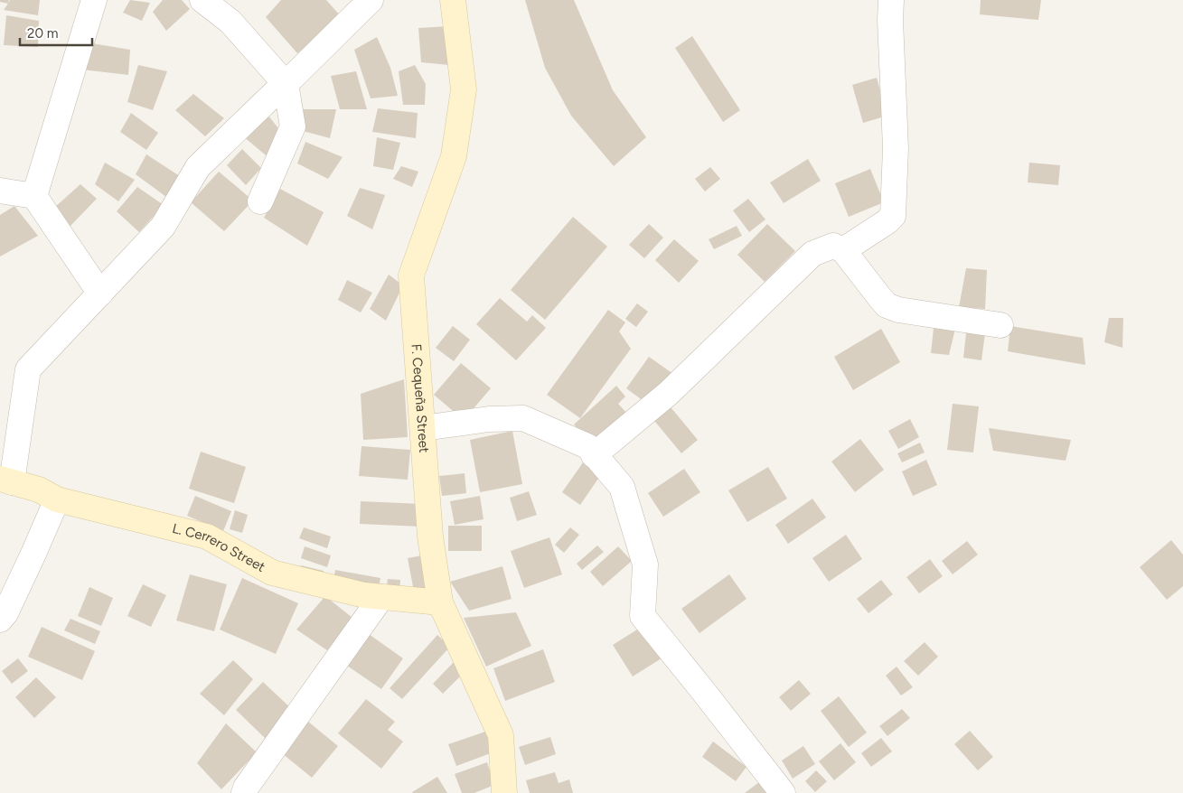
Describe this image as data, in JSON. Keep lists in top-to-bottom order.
{
  "streets": {
    "street": ["F. Cequeña Street", "L. Cerrero Street"]
  },
  "crossings": [
    ["F. Cequeña Street", "L. Cerrero Street"]
  ],
  "scale_bar": "20 m"
}
